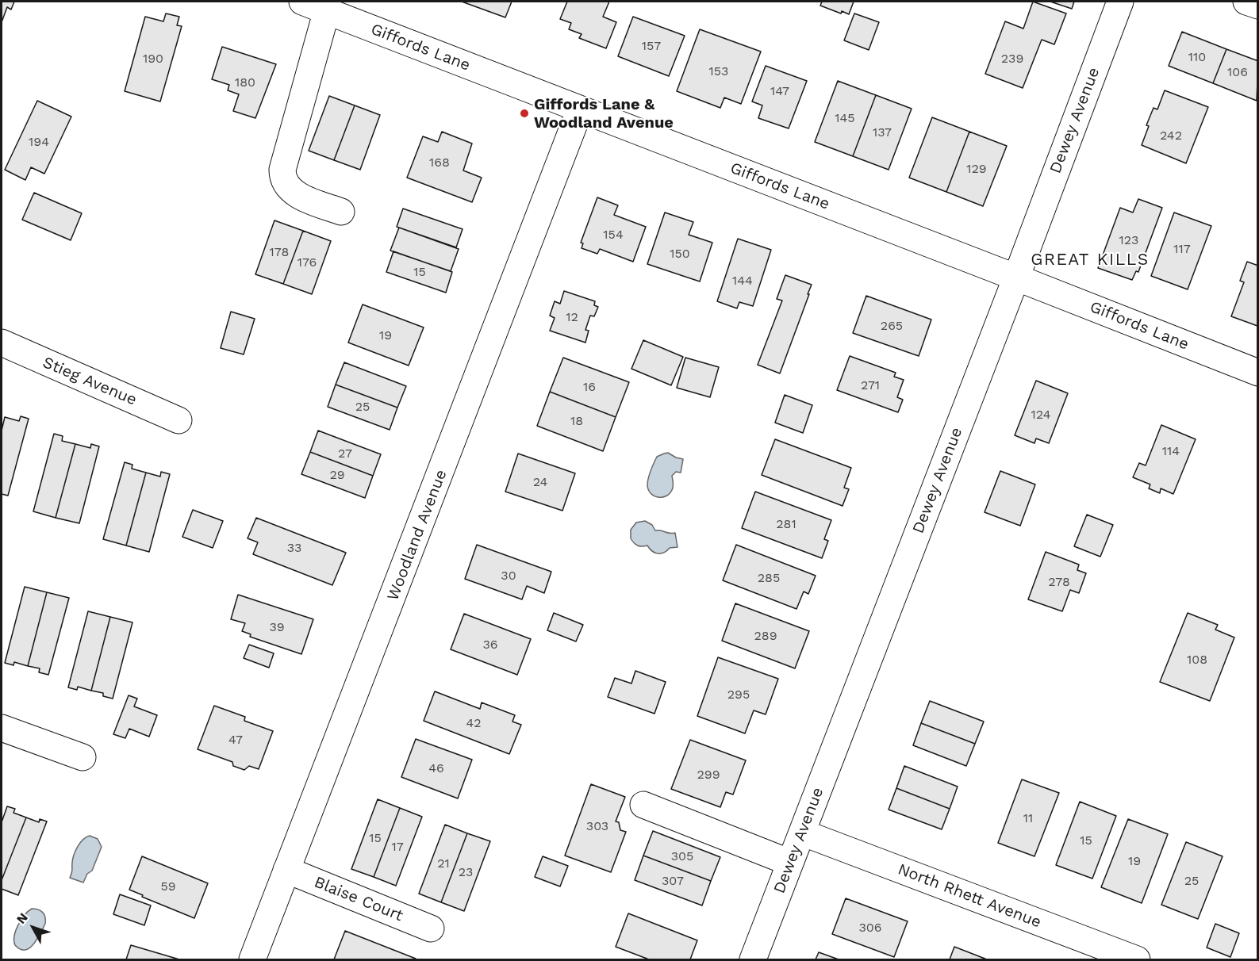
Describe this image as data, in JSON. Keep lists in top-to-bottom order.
{
  "streets": {
    "street": [
      "Giffords Lane",
      "Dewey Avenue",
      "Stieg Avenue",
      "Woodland Avenue",
      "North Rhett Avenue",
      "Blaise Court"
    ]
  },
  "crossings": [
    ["Giffords Lane", "Dewey Avenue"],
    ["Giffords Lane", "Woodland Avenue"],
    ["Dewey Avenue", "North Rhett Avenue"],
    ["Woodland Avenue", "Blaise Court"]
  ],
  "districts": ["GREAT KILLS"],
  "places": ["Giffords Lane & Woodland Avenue"],
  "house_numbers": [
    "157",
    "110",
    "190",
    "239",
    "153",
    "106",
    "180",
    "147",
    "145",
    "137",
    "242",
    "194",
    "168",
    "129",
    "154",
    "123",
    "117",
    "178",
    "150",
    "176",
    "15",
    "144",
    "12",
    "265",
    "19",
    "271",
    "16",
    "25",
    "124",
    "18",
    "114",
    "27",
    "29",
    "24",
    "281",
    "33",
    "30",
    "285",
    "278",
    "39",
    "289",
    "36",
    "108",
    "295",
    "42",
    "47",
    "46",
    "299",
    "11",
    "303",
    "15",
    "15",
    "17",
    "305",
    "19",
    "21",
    "23",
    "307",
    "25",
    "59",
    "306"
  ],
  "north": "top left"
}
